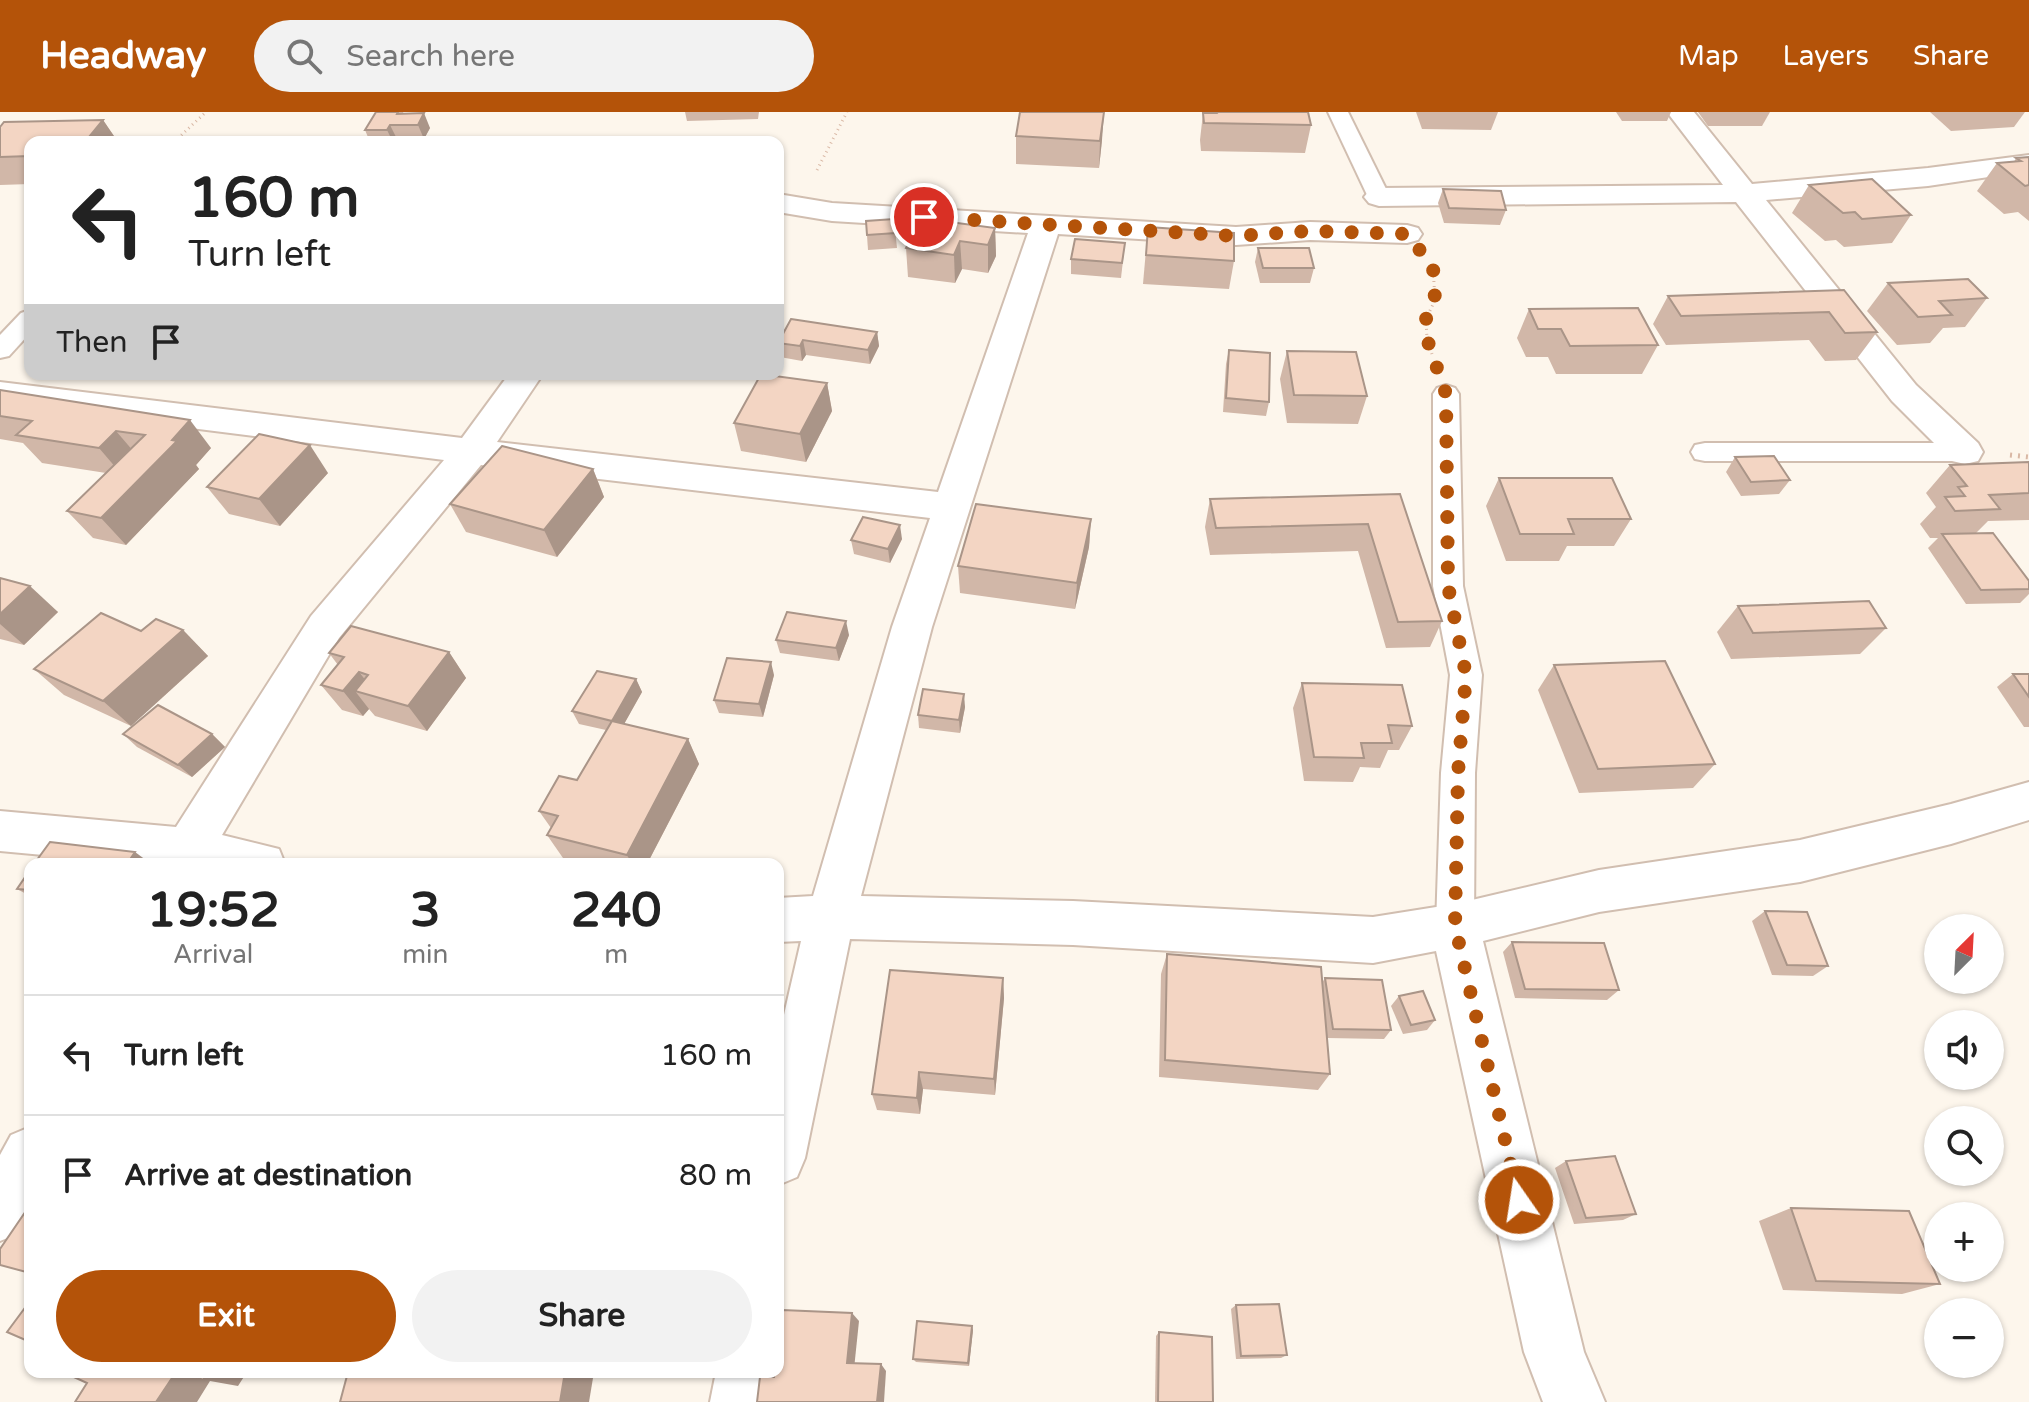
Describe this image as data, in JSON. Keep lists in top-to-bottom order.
{
  "north": "top right",
  "page": {
    "header": "Headway",
    "search": "Search here",
    "nav": ["Map", "Layers", "Share"],
    "turn": ["160 m", "Turn left"],
    "then": "Then",
    "eta": [
      "19:52",
      "Arrival",
      "3",
      "min",
      "240",
      "m"
    ],
    "map_buttons": ["+", "−"],
    "list": [
      {
        "name": "Turn left",
        "value": "160 m"
      },
      {
        "name": "Arrive at destination",
        "value": "80 m"
      }
    ],
    "buttons": ["Exit", "Share"]
  }
}
